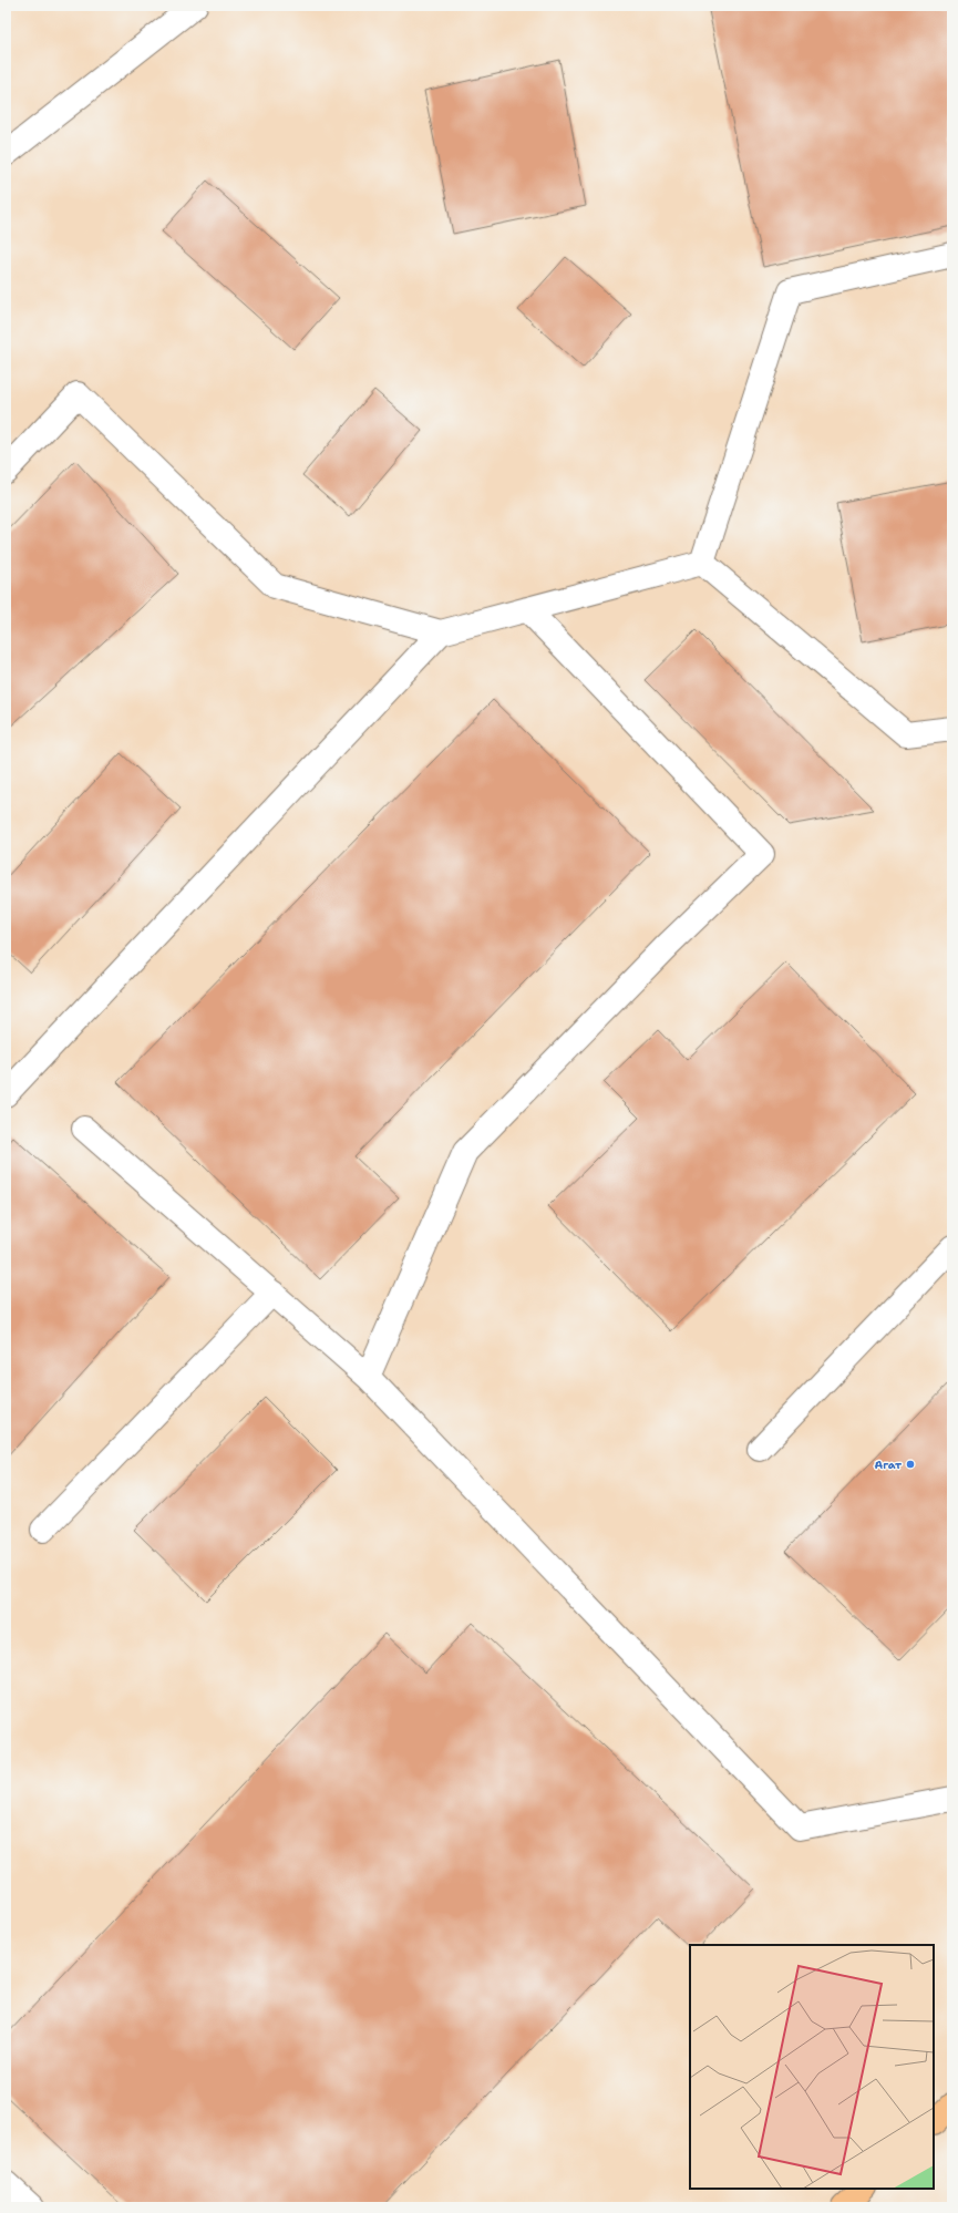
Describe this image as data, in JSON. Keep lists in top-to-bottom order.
{
  "places": ["Агат"]
}
